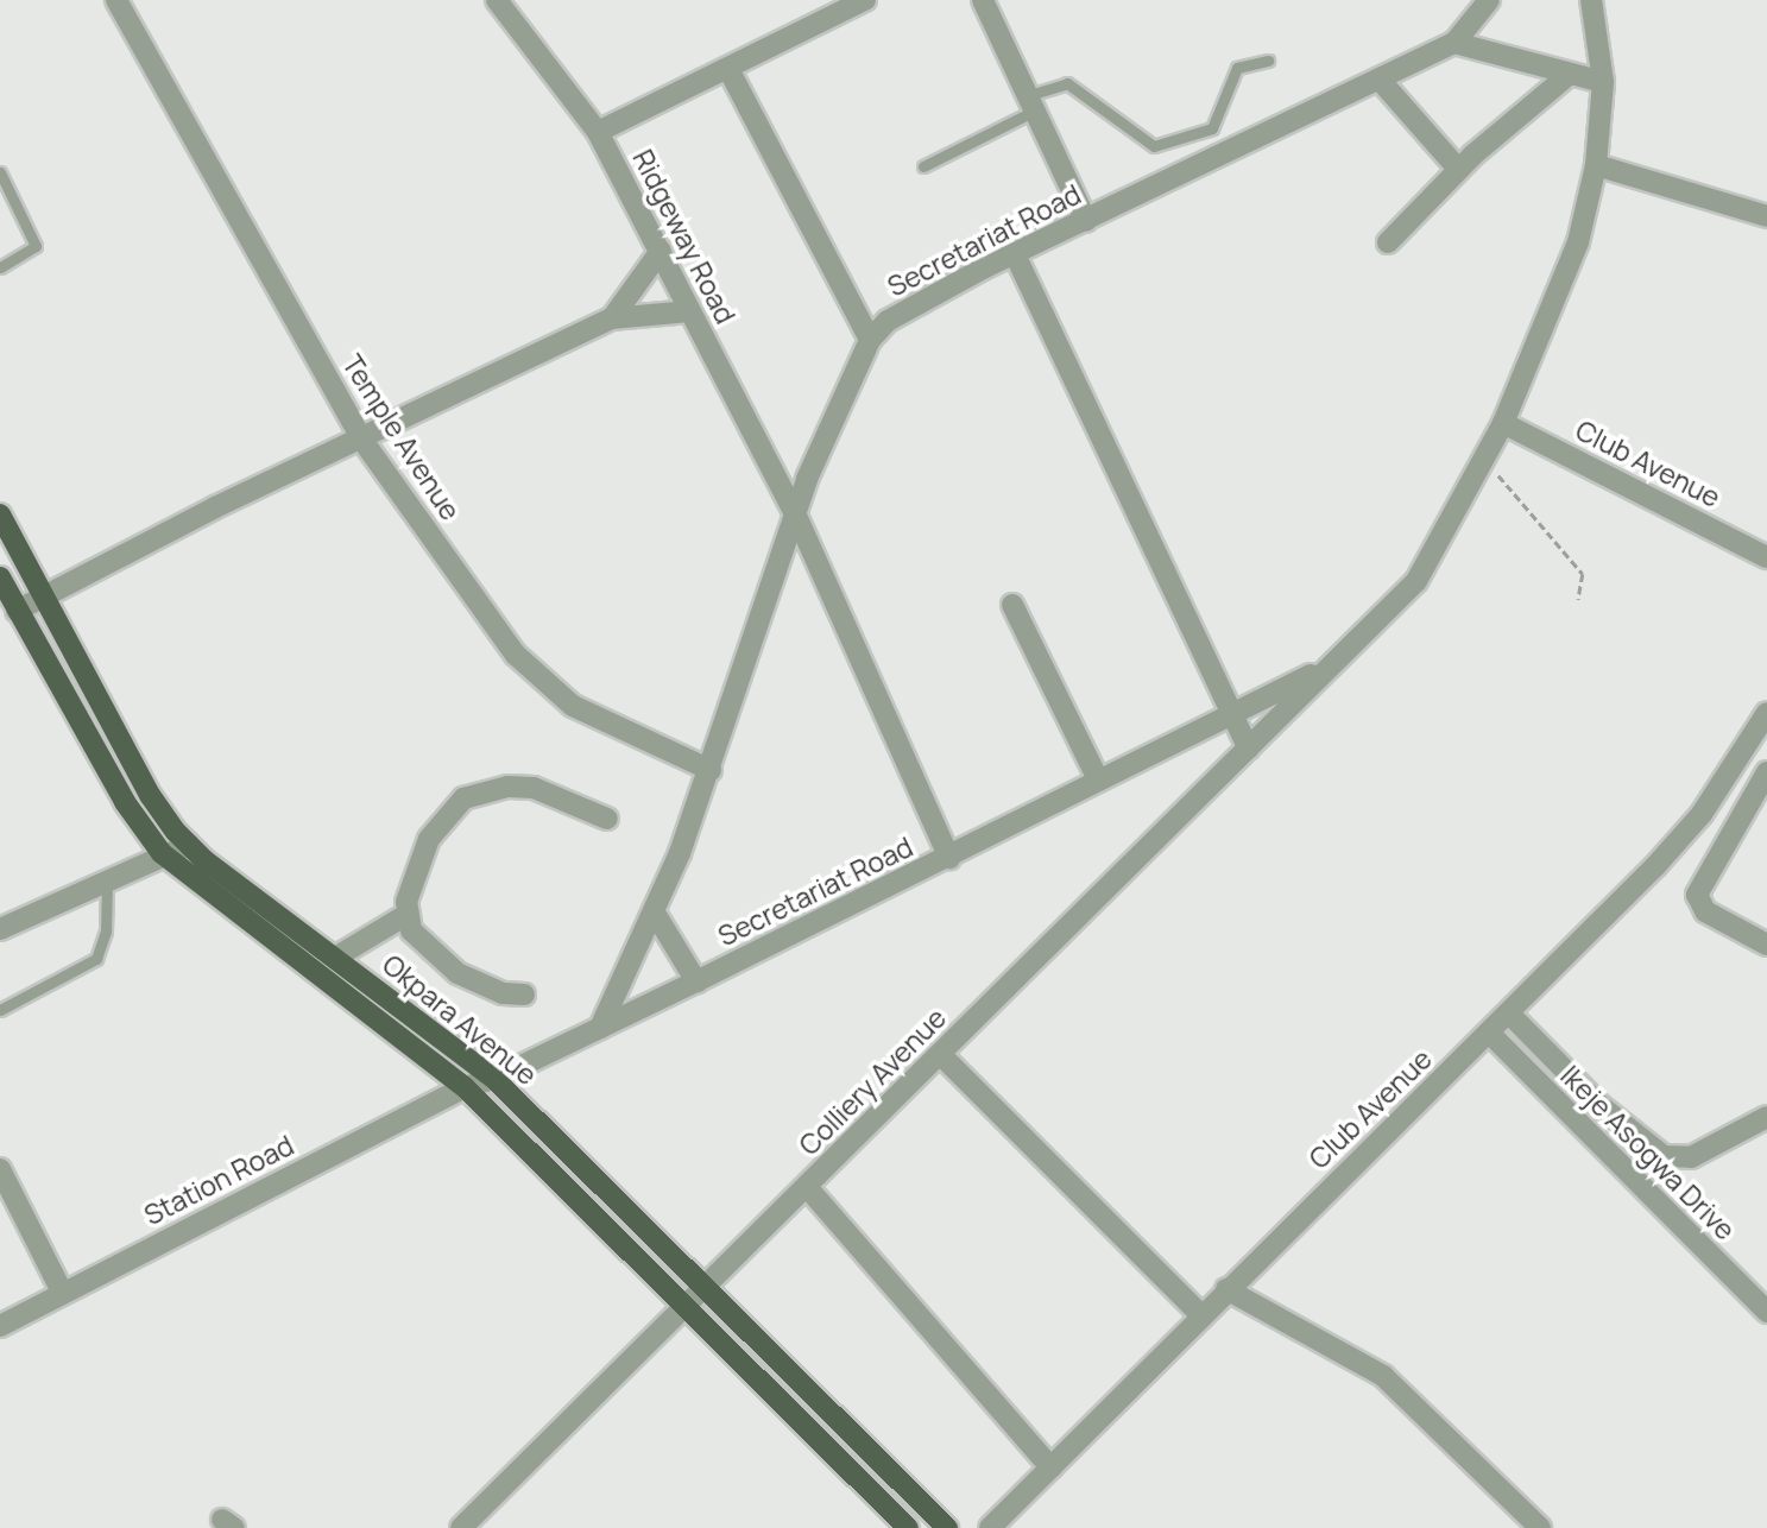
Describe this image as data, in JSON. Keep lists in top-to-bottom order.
{
  "streets": {
    "main road": ["Okpara Avenue"],
    "street": [
      "Ridgeway Road",
      "Secretariat Road",
      "Temple Avenue",
      "Club Avenue",
      "Colliery Avenue",
      "Ikeje Asogwa Drive",
      "Station Road"
    ]
  },
  "crossings": [
    ["Ridgeway Road", "Secretariat Road"],
    ["Secretariat Road", "Temple Avenue"],
    ["Secretariat Road", "Okpara Avenue"],
    ["Secretariat Road", "Colliery Avenue"],
    ["Secretariat Road", "Station Road"],
    ["Club Avenue", "Ikeje Asogwa Drive"],
    ["Okpara Avenue", "Colliery Avenue"],
    ["Okpara Avenue", "Station Road"]
  ]
}
